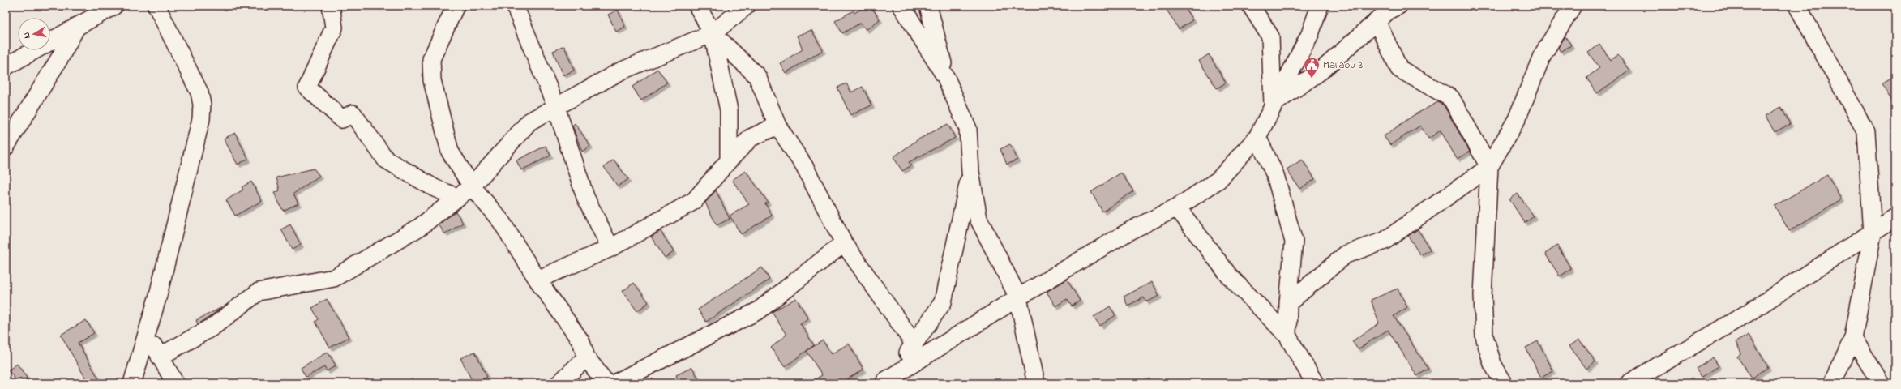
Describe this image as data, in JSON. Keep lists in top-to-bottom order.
{
  "places": {
    "public building": ["Mailaou 3"]
  },
  "north": "left"
}
